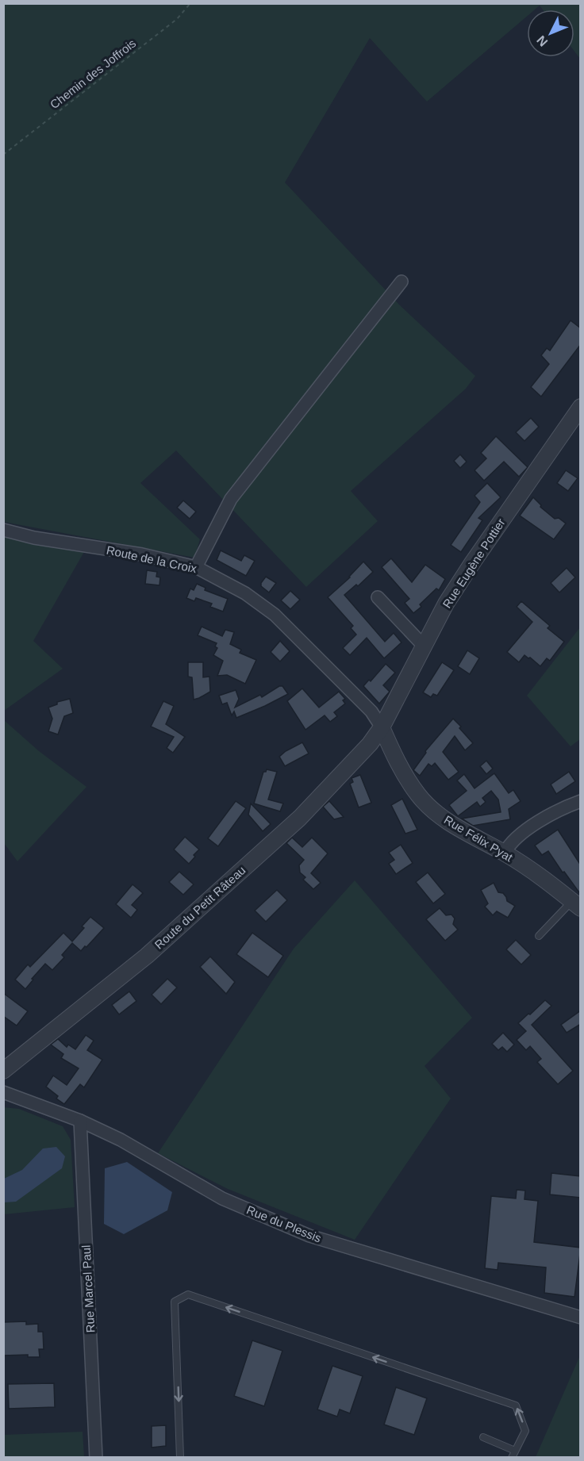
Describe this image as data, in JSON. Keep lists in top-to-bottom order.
{
  "streets": {
    "street": [
      "Route de la Croix",
      "Rue Eugène Pottier",
      "Rue Félix Pyat",
      "Route du Petit Râteau",
      "Rue du Plessis",
      "Rue Marcel Paul"
    ],
    "path": ["Chemin des Joffrois"]
  },
  "crossings": [
    ["Route de la Croix", "Rue Eugène Pottier"],
    ["Route de la Croix", "Rue Félix Pyat"],
    ["Route de la Croix", "Route du Petit Râteau"],
    ["Rue Eugène Pottier", "Rue Félix Pyat"],
    ["Rue Eugène Pottier", "Route du Petit Râteau"],
    ["Rue Félix Pyat", "Route du Petit Râteau"],
    ["Rue du Plessis", "Rue Marcel Paul"]
  ],
  "north": "bottom left"
}
